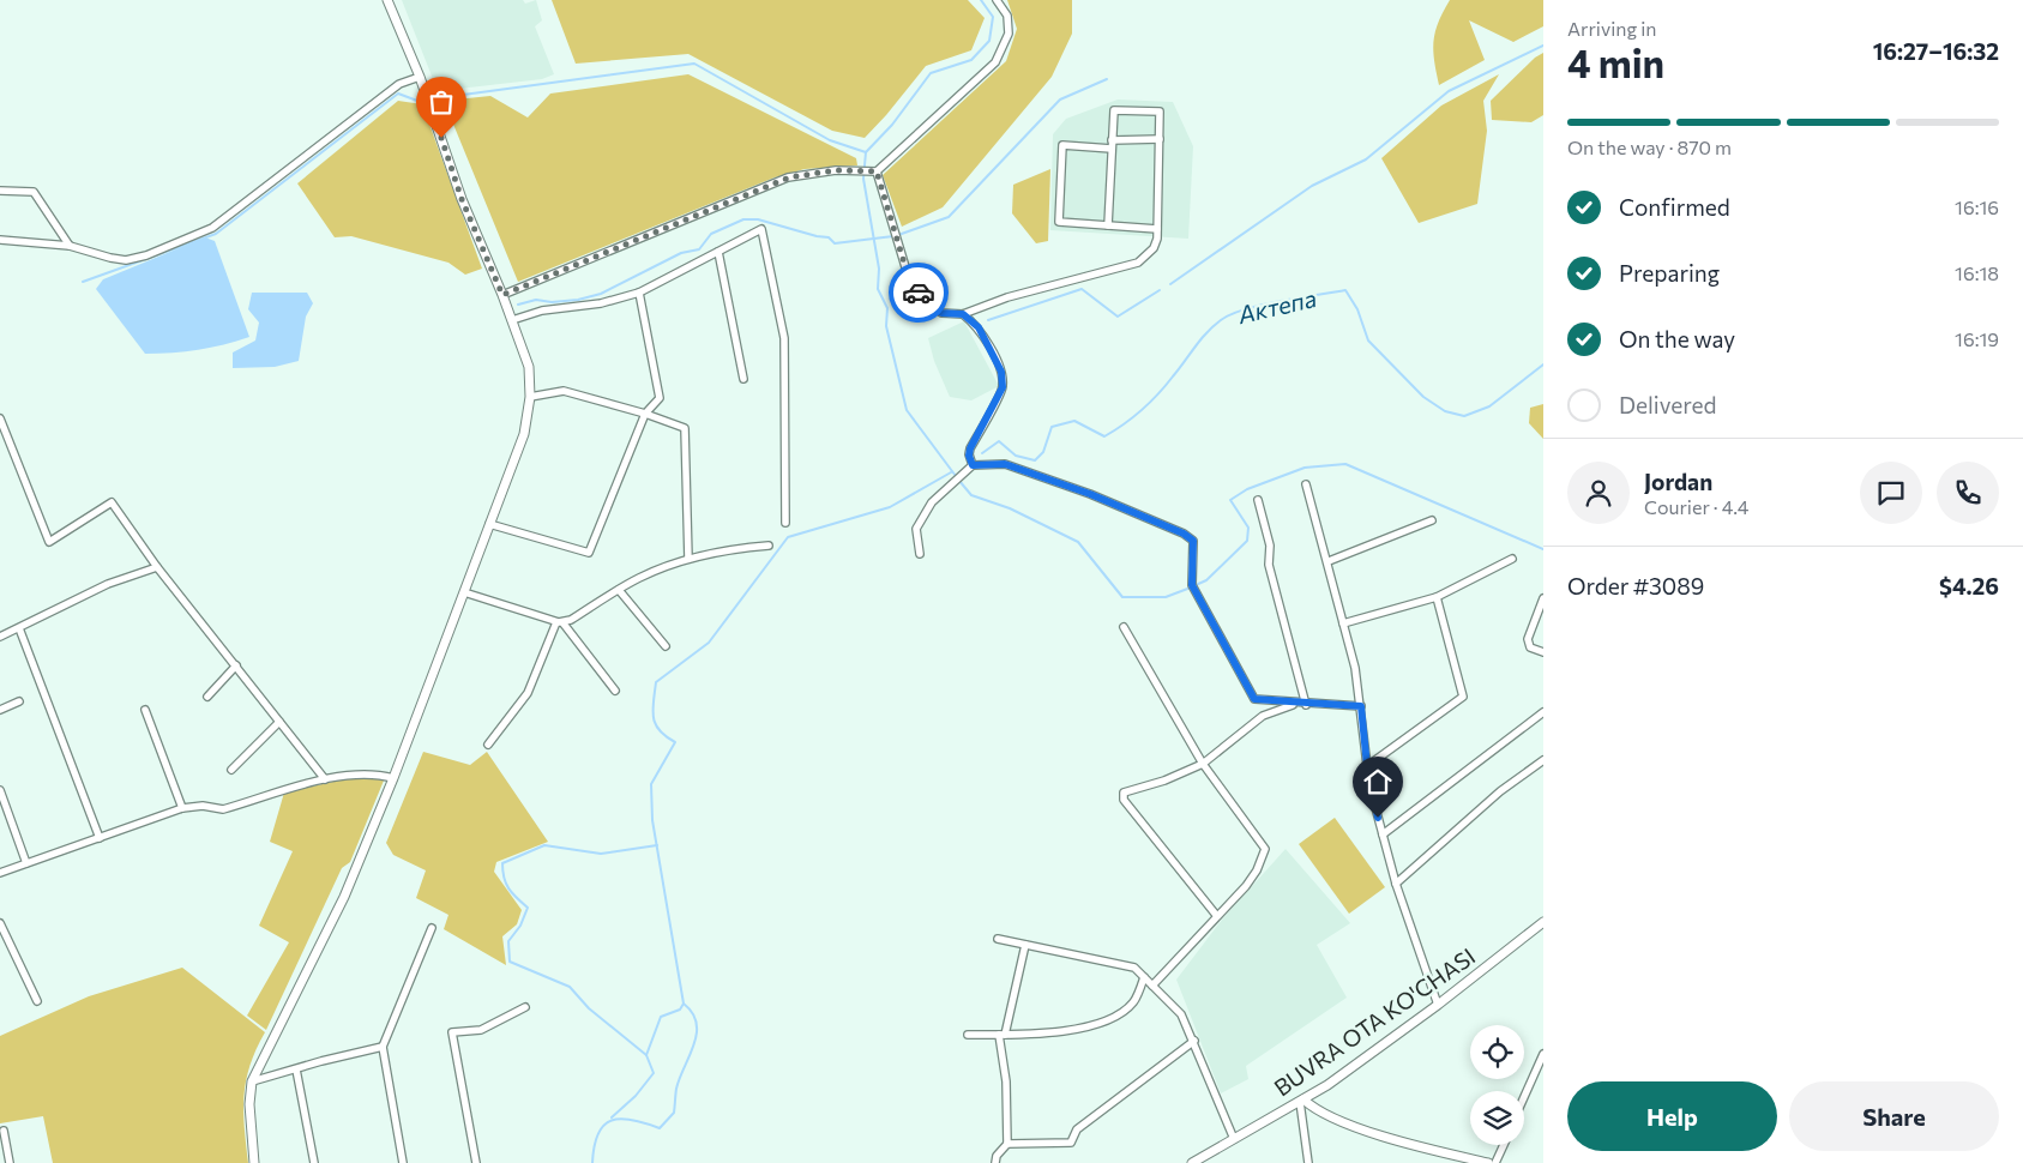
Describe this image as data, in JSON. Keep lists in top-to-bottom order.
{
  "streets": {
    "main road": ["BUVRA OTA KO'CHASI"]
  },
  "water": ["Актепа"],
  "page": {
    "heading": ["4 min", "Arriving in", "16:27–16:32"],
    "panel": [
      "Jordan",
      "Courier · 4.4",
      "Order #3089",
      "$4.26"
    ],
    "bar": "On the way · 870 m",
    "list": [
      ["Confirmed", "16:16"],
      ["Preparing", "16:18"],
      ["On the way", "16:19"],
      "Delivered"
    ],
    "buttons": ["Help", "Share"]
  }
}
